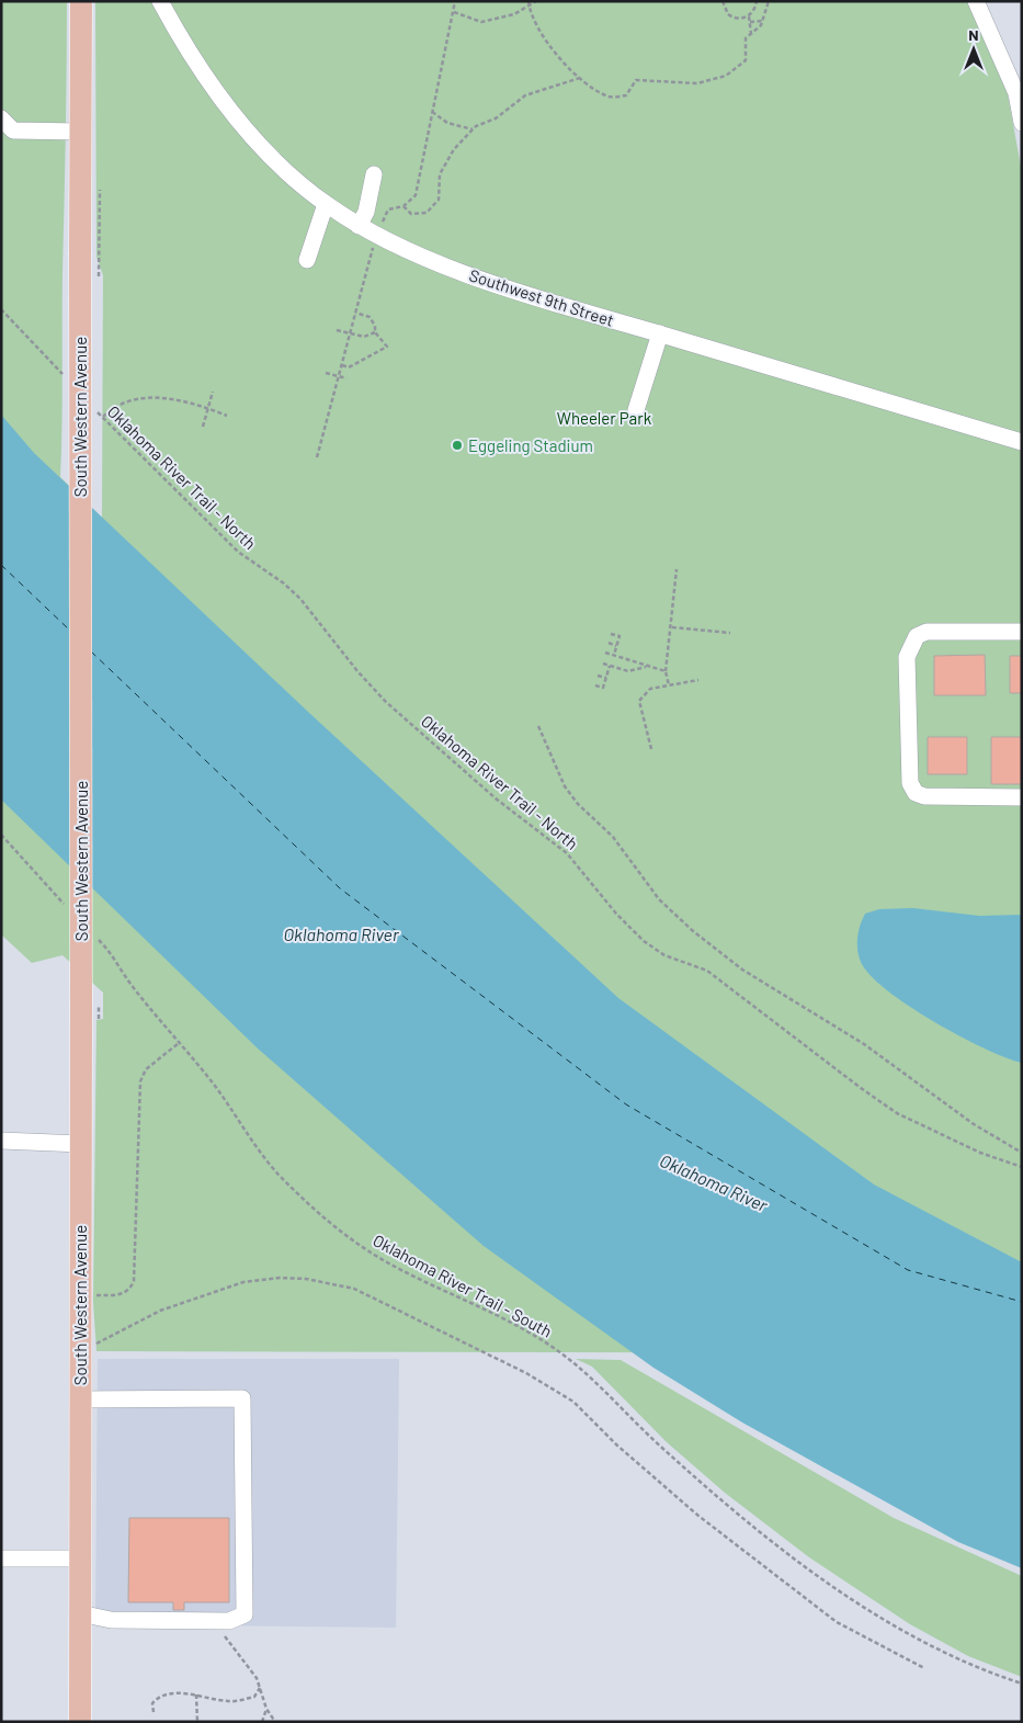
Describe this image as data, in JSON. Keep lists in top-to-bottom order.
{
  "streets": {
    "main road": ["South Western Avenue"],
    "street": ["Southwest 9th Street"],
    "path": ["Oklahoma River Trail - North", "Oklahoma River Trail - South"]
  },
  "water": ["Oklahoma River"],
  "parks": ["Wheeler Park"],
  "places": ["Eggeling Stadium"],
  "north": "top"
}
